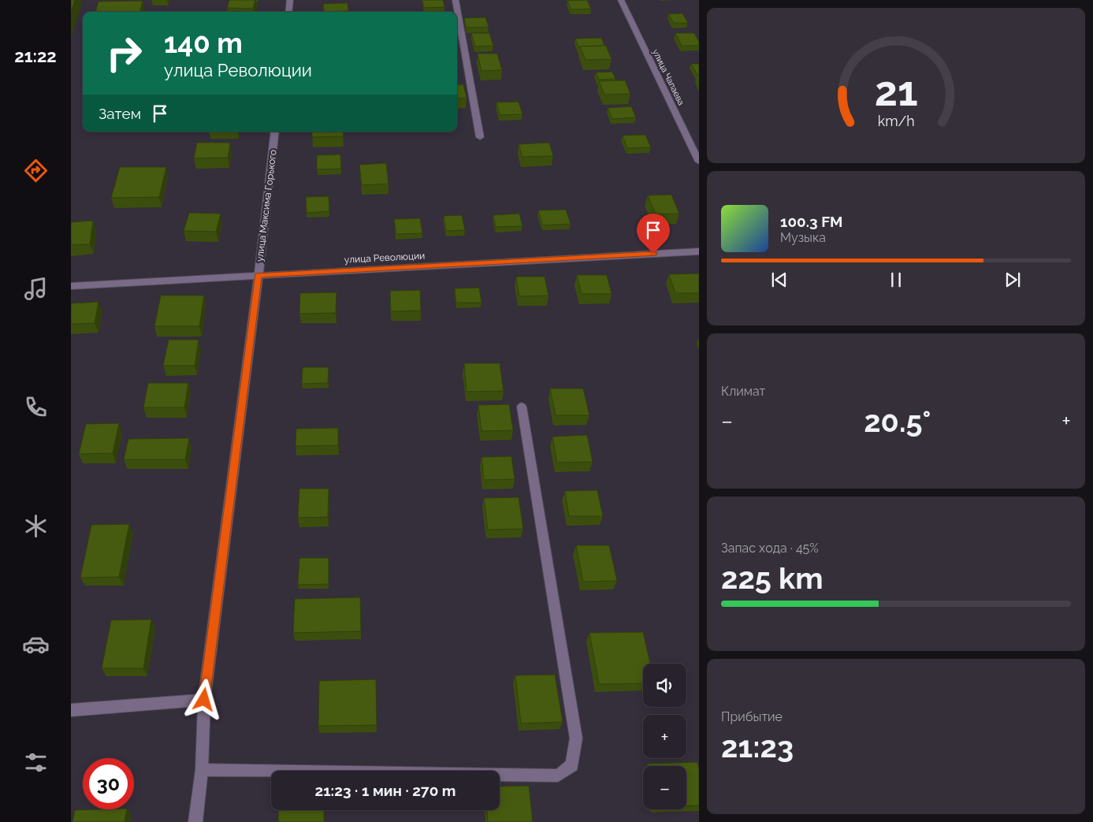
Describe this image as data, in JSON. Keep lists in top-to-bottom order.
{
  "streets": {
    "street": ["улица Чапаева", "улица Максима Горького", "улица Революции"]
  },
  "crossings": [
    ["улица Максима Горького", "улица Революции"]
  ],
  "page": {
    "tabs": "21:22",
    "turn": ["140 m", "улица Революции"],
    "then": "Затем",
    "song": ["100.3 FM", "Музыка"],
    "tile": [
      "Климат",
      ["Запас хода · 45%", "225 km"],
      ["Прибытие", "21:23"]
    ],
    "heat": ["−", "20.5°", "+"],
    "map_buttons": ["+", "−"],
    "limit": "30",
    "trip": "21:23 · 1 мин · 270 m",
    "gauge": ["21", "km/h"]
  }
}
